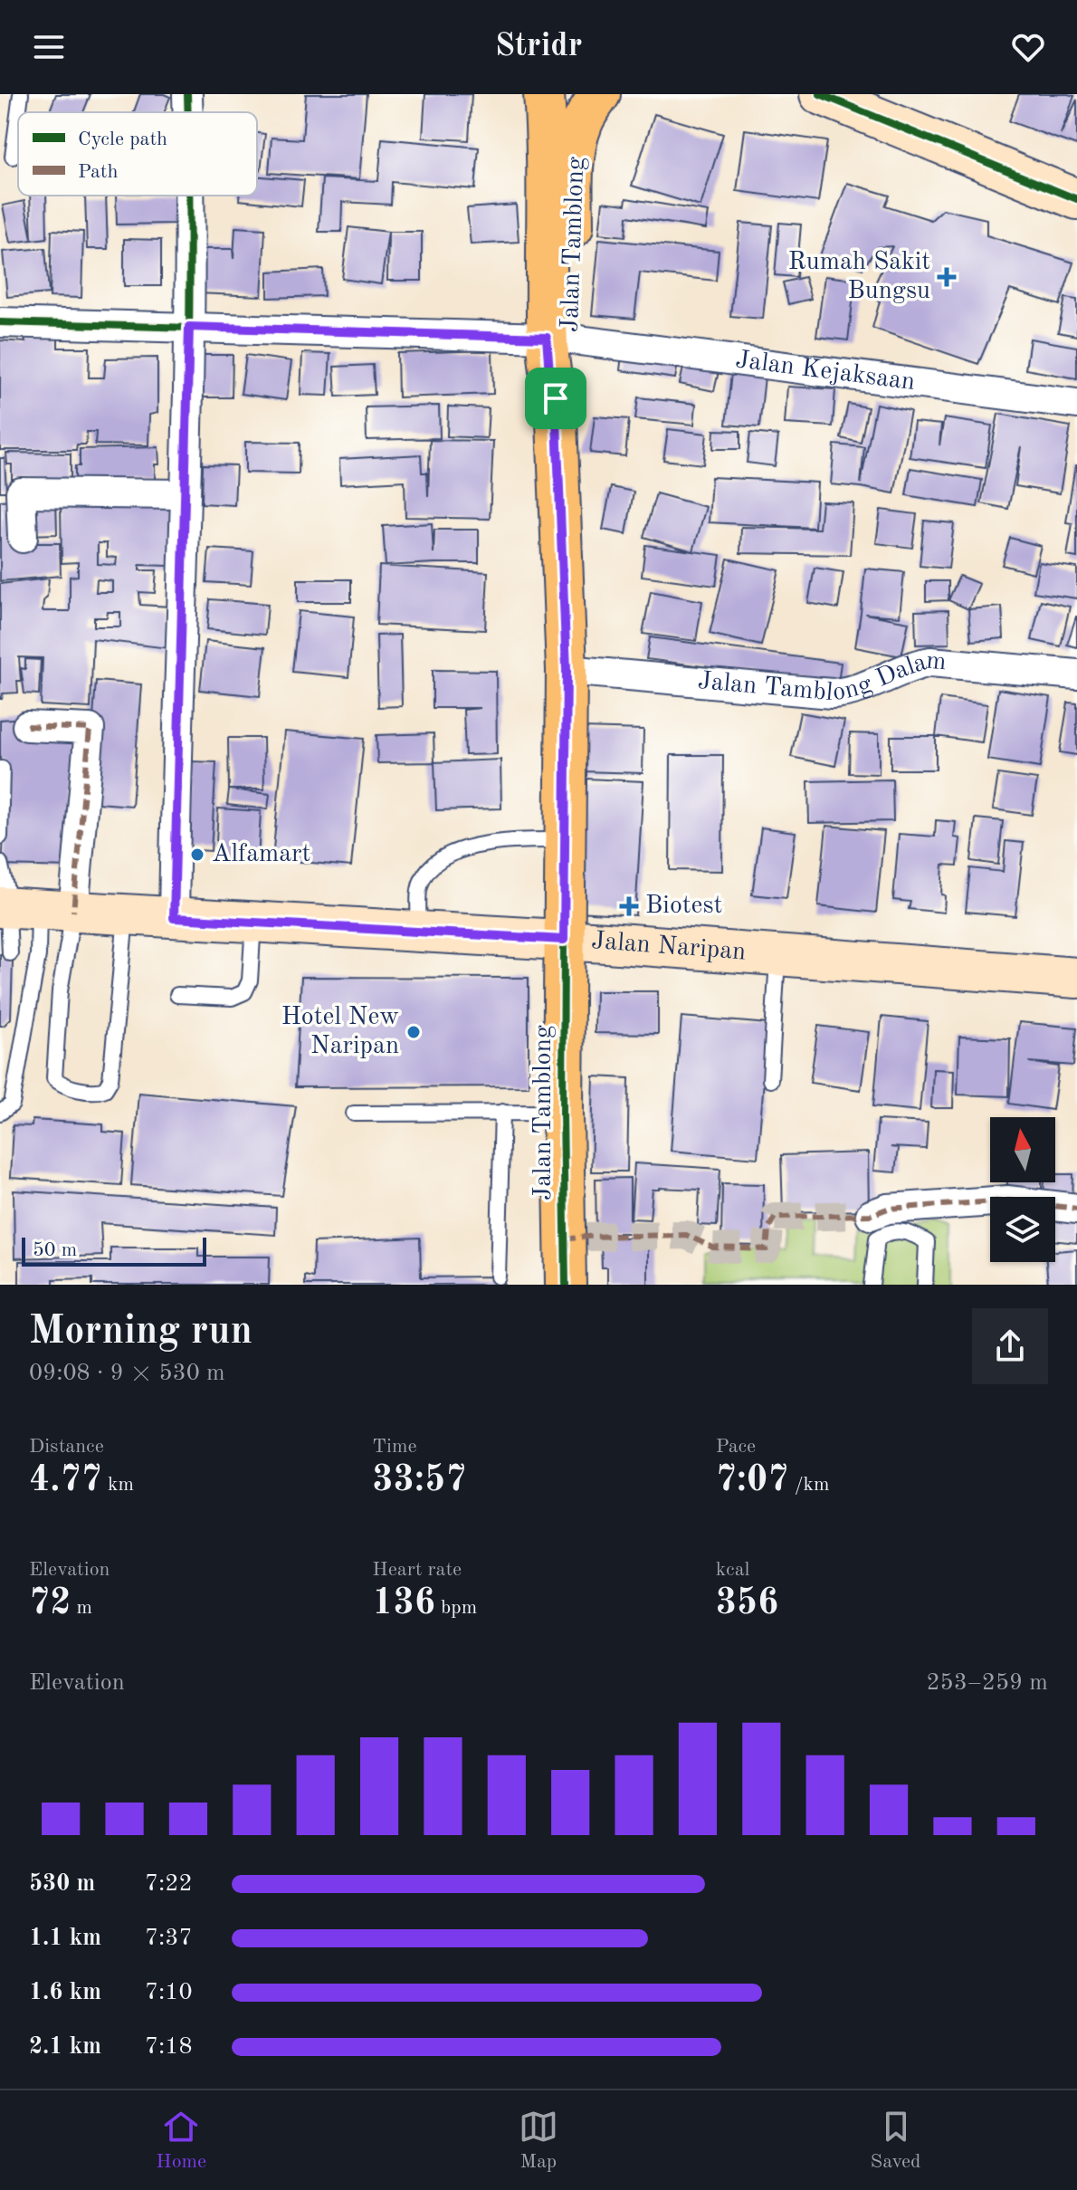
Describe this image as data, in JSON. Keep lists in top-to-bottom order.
{
  "streets": {
    "main road": ["Jalan Tamblong", "Jalan Naripan"],
    "street": ["Jalan Kejaksaan", "Jalan Tamblong Dalam"]
  },
  "crossings": [
    ["Jalan Tamblong", "Jalan Kejaksaan"],
    ["Jalan Tamblong", "Jalan Tamblong Dalam"],
    ["Jalan Tamblong", "Jalan Naripan"]
  ],
  "places": {
    "health": ["Rumah Sakit Bungsu", "Biotest"],
    "other": ["Alfamart", "Hotel New Naripan"]
  },
  "legend": ["Cycle path", "Path"],
  "scale_bar": "50 m",
  "north": "top",
  "page": {
    "header": "Stridr",
    "scale": "50 m",
    "heading": ["Morning run", "09:08 · 9 × 530 m"],
    "stats": [
      ["Distance", "4.77 km"],
      ["Time", "33:57"],
      ["Pace", "7:07 /km"],
      ["Elevation", "72 m"],
      ["Heart rate", "136 bpm"],
      ["kcal", "356"]
    ],
    "chart": ["Elevation", "253–259 m"],
    "list": [
      {
        "name": "530 m",
        "note": "7:22"
      },
      {
        "name": "1.1 km",
        "note": "7:37"
      },
      {
        "name": "1.6 km",
        "note": "7:10"
      },
      {
        "name": "2.1 km",
        "note": "7:18"
      }
    ],
    "tabs": ["Home", "Map", "Saved"]
  }
}
